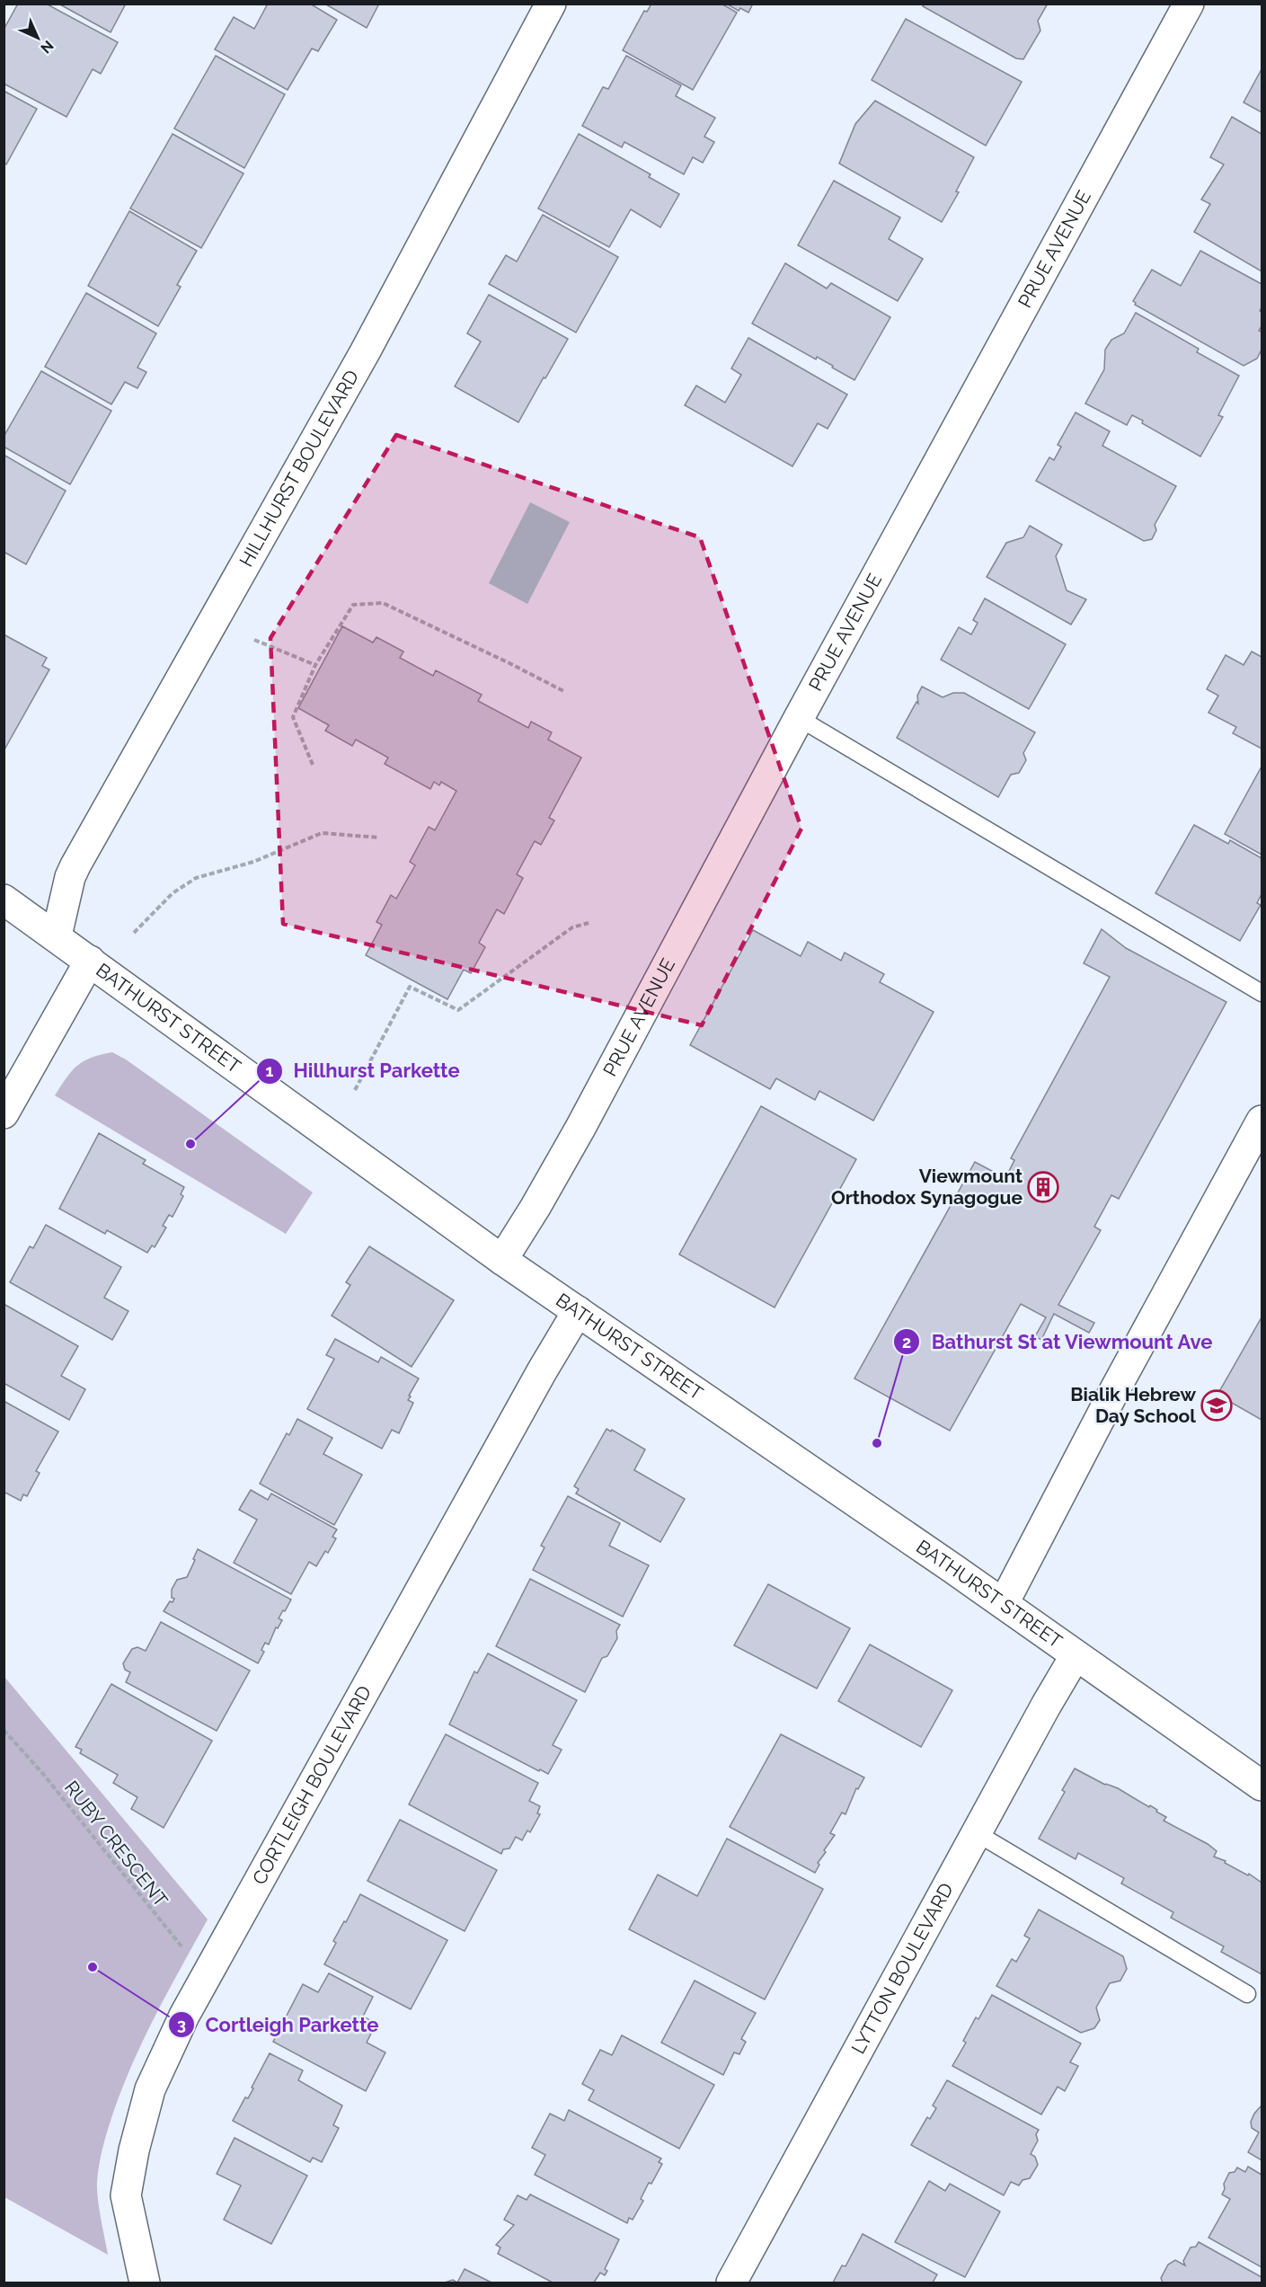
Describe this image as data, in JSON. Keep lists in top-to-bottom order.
{
  "streets": {
    "street": [
      "PRUE AVENUE",
      "HILLHURST BOULEVARD",
      "BATHURST STREET",
      "CORTLEIGH BOULEVARD",
      "LYTTON BOULEVARD"
    ],
    "path": ["RUBY CRESCENT"]
  },
  "crossings": [
    ["PRUE AVENUE", "BATHURST STREET"],
    ["HILLHURST BOULEVARD", "BATHURST STREET"],
    ["BATHURST STREET", "CORTLEIGH BOULEVARD"],
    ["BATHURST STREET", "LYTTON BOULEVARD"],
    ["CORTLEIGH BOULEVARD", "RUBY CRESCENT"]
  ],
  "places": {
    "other": ["Hillhurst Parkette", "Bathurst St at Viewmount Ave", "Cortleigh Parkette"],
    "building": ["Viewmount Orthodox Synagogue"],
    "school or university": ["Bialik Hebrew Day School"]
  },
  "north": "bottom right"
}
